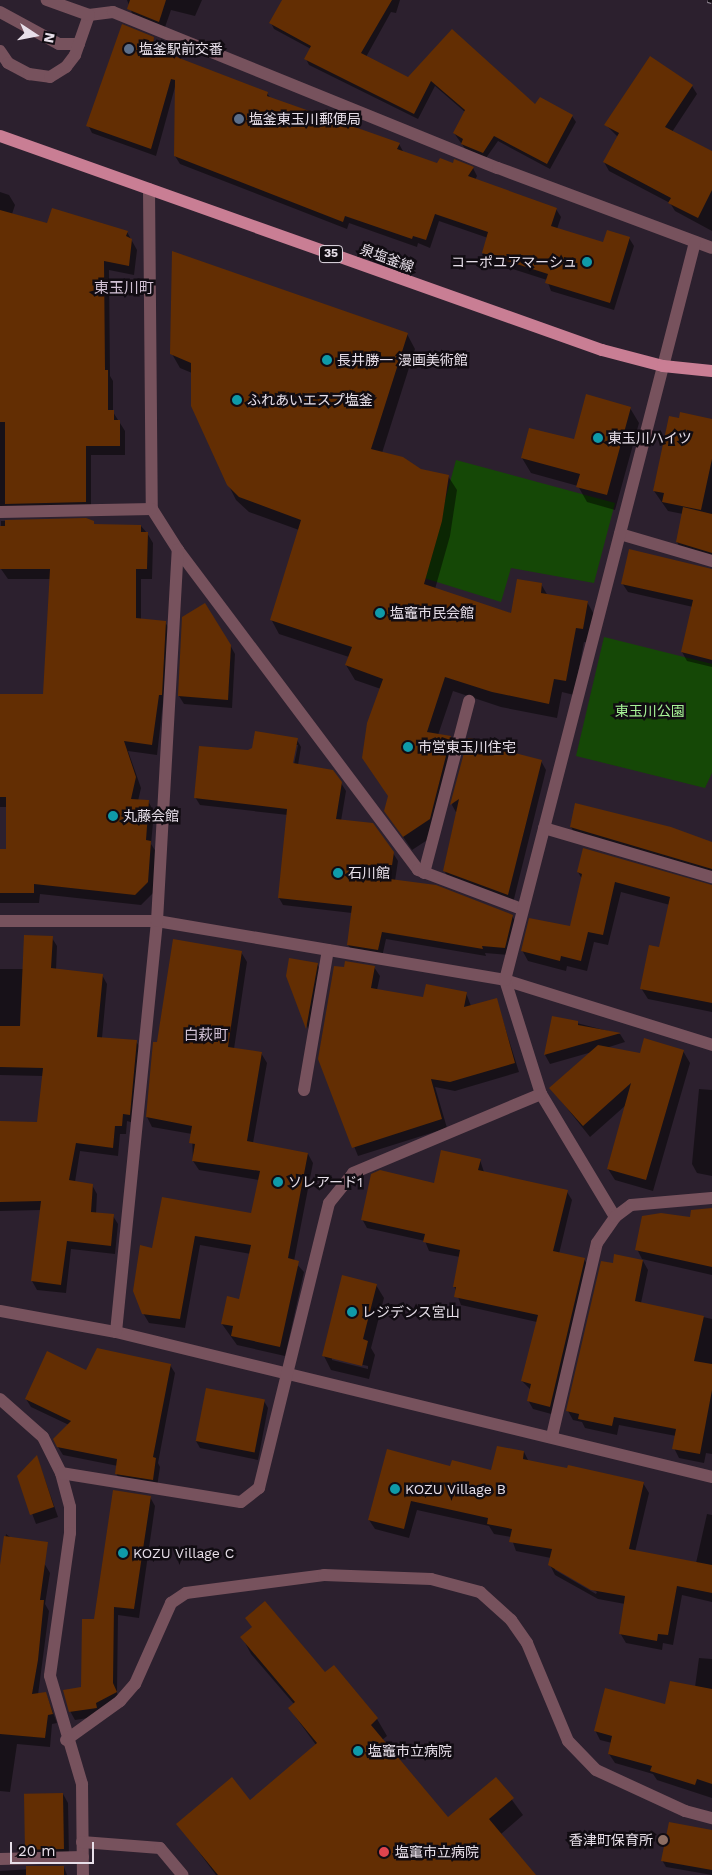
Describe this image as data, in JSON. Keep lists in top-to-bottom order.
{
  "streets": {
    "main road": ["35", "泉塩釜線"]
  },
  "districts": ["東玉川町", "白萩町"],
  "parks": ["東玉川公園"],
  "places": [
    "塩釜駅前交番",
    "塩釜東玉川郵便局",
    "コーポユアマーシュ",
    "長井勝一 漫画美術館",
    "ふれあいエスプ塩釜",
    "東玉川ハイツ",
    "塩竈市民会館",
    "市営東玉川住宅",
    "丸藤会館",
    "石川館",
    "ソレアード1",
    "レジデンス宮山",
    "KOZU Village B",
    "KOZU Village C",
    "塩竈市立病院",
    "香津町保育所",
    "塩竃市立病院"
  ],
  "scale_bar": "20 m",
  "north": "right"
}
